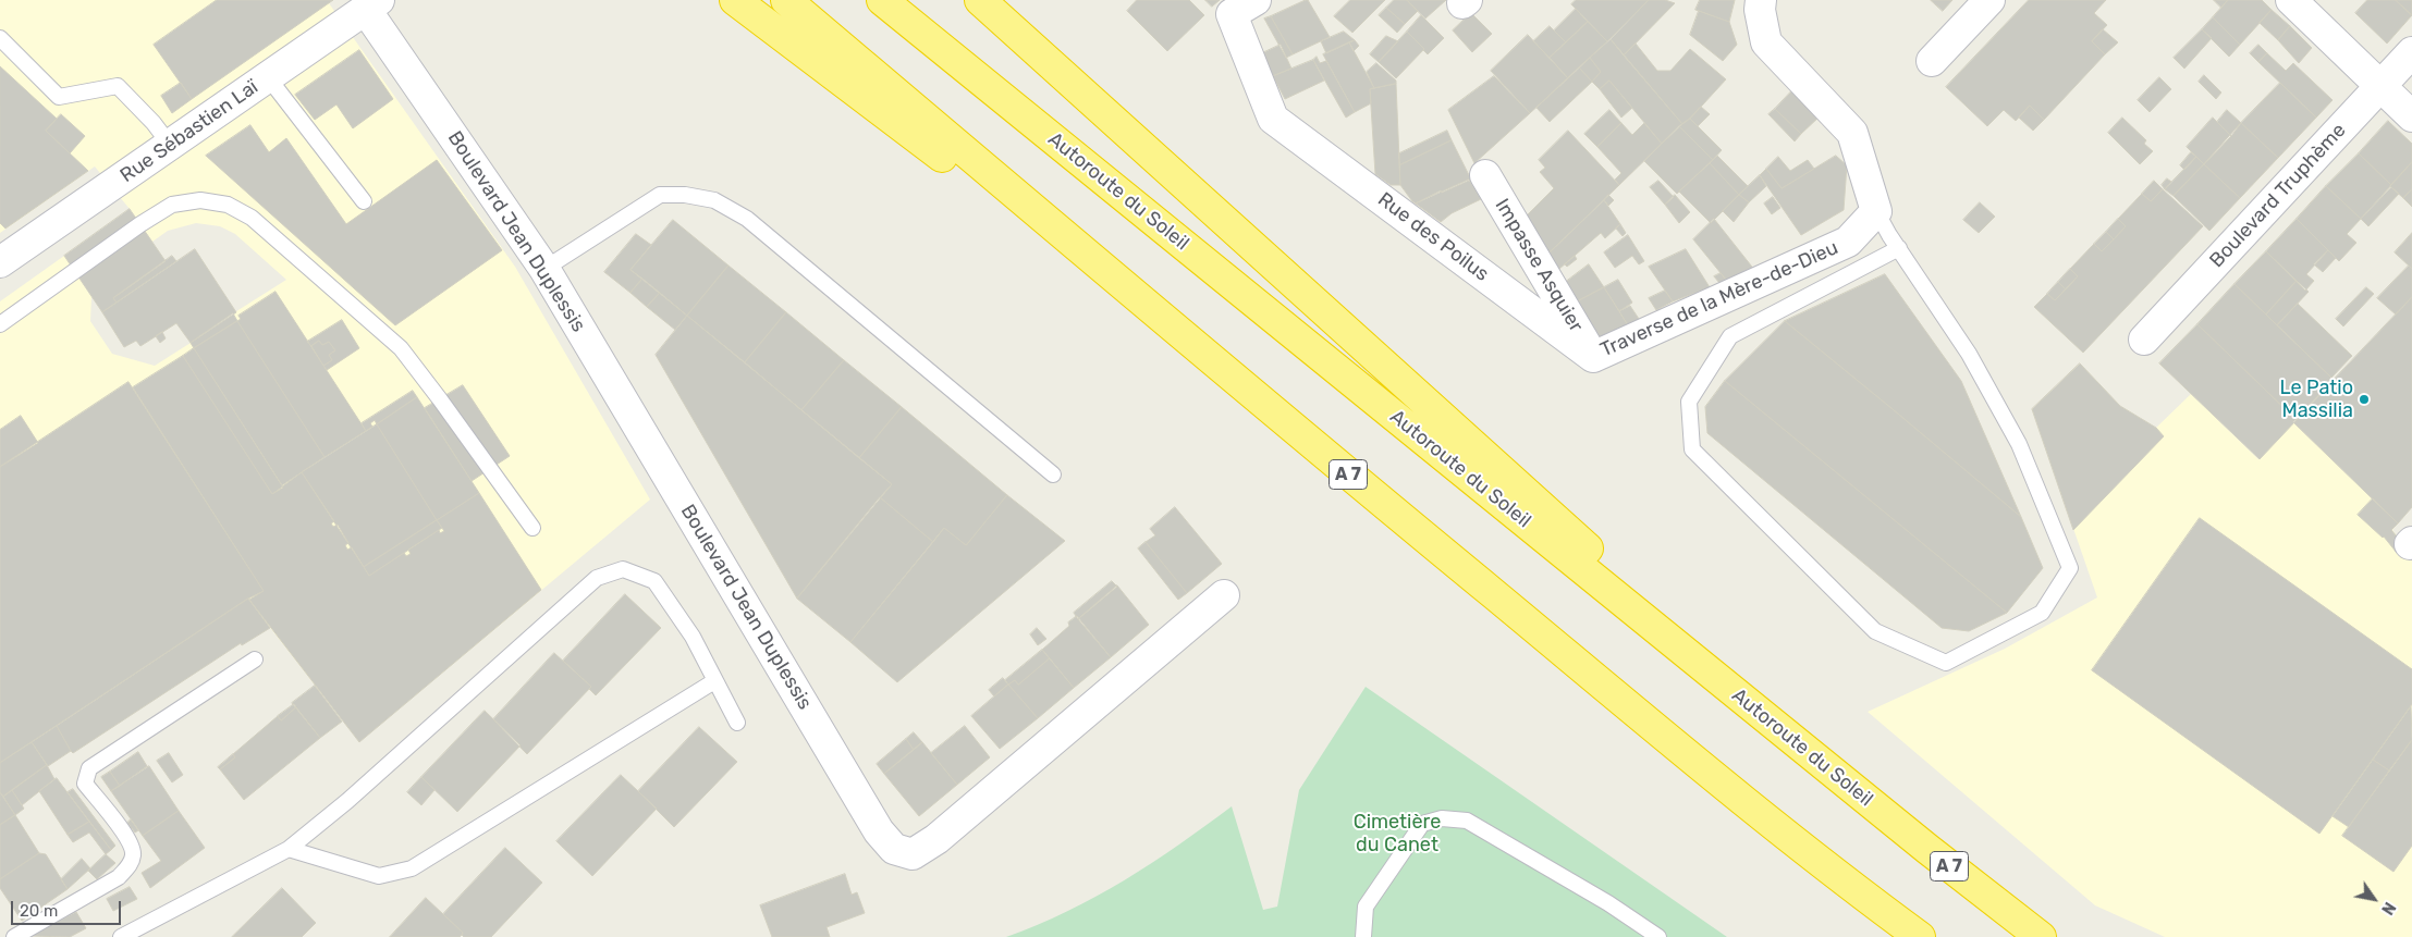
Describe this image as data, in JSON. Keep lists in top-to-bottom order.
{
  "streets": {
    "highway": ["Autoroute du Soleil", "A 7"],
    "street": [
      "Rue Sébastien Laï",
      "Boulevard Truphème",
      "Boulevard Jean Duplessis",
      "Rue des Poilus",
      "Impasse Asquier",
      "Traverse de la Mère-de-Dieu"
    ]
  },
  "crossings": [
    ["Rue Sébastien Laï", "Boulevard Jean Duplessis"],
    ["Autoroute du Soleil", "A 7"],
    ["Rue des Poilus", "Impasse Asquier"],
    ["Rue des Poilus", "Traverse de la Mère-de-Dieu"],
    ["Impasse Asquier", "Traverse de la Mère-de-Dieu"]
  ],
  "parks": ["Cimetière du Canet"],
  "places": ["Le Patio Massilia"],
  "scale_bar": "20 m",
  "north": "bottom right"
}
